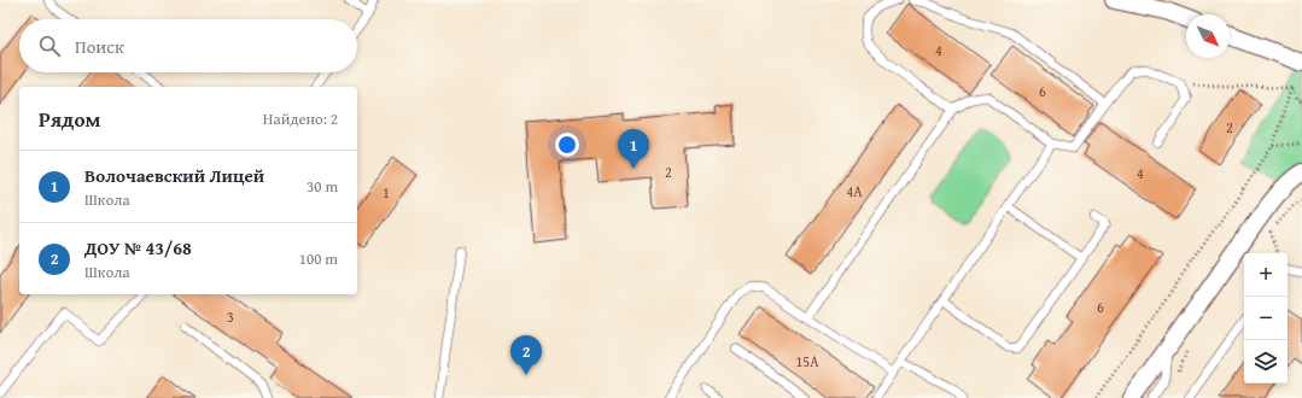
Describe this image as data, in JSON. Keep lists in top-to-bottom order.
{
  "house_numbers": [
    "4",
    "6",
    "2",
    "2",
    "4",
    "4А",
    "1",
    "6",
    "3",
    "15А"
  ],
  "north": "bottom right",
  "page": {
    "search": "Поиск",
    "heading": ["Рядом", "Найдено: 2"],
    "pins": ["1", "2"],
    "list": [
      {
        "mark": "1",
        "name": "Волочаевский Лицей",
        "note": "Школа",
        "value": "30 m"
      },
      {
        "mark": "2",
        "name": "ДОУ № 43/68",
        "note": "Школа",
        "value": "100 m"
      }
    ],
    "map_buttons": ["+", "−"]
  }
}
